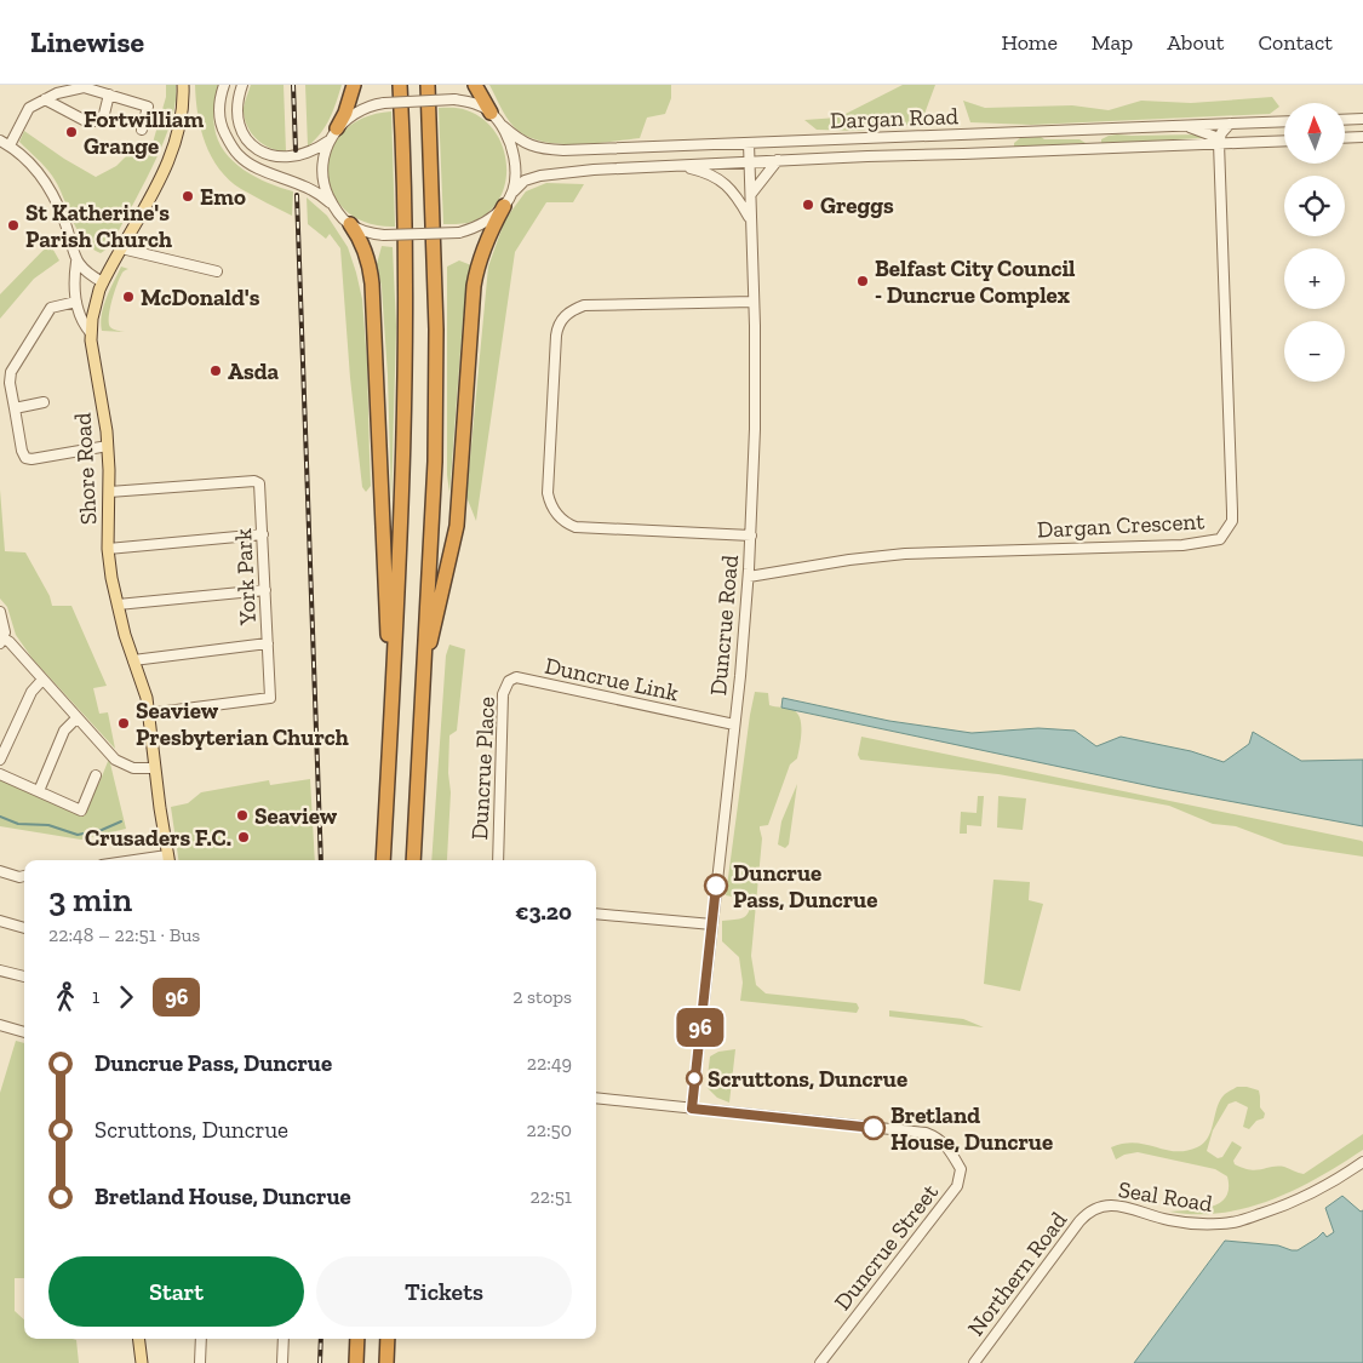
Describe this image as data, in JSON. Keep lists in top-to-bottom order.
{
  "streets": {
    "main road": ["Shore Road"],
    "street": [
      "Dargan Road",
      "Dargan Crescent",
      "York Park",
      "Duncrue Road",
      "Duncrue Link",
      "Duncrue Place",
      "Seal Road",
      "Duncrue Street",
      "Northern Road"
    ]
  },
  "crossings": [
    ["Dargan Road", "Dargan Crescent"],
    ["Dargan Road", "Duncrue Road"],
    ["Shore Road", "York Park"],
    ["Dargan Crescent", "Duncrue Road"],
    ["Duncrue Road", "Duncrue Link"],
    ["Duncrue Road", "Duncrue Street"],
    ["Duncrue Link", "Duncrue Place"],
    ["Seal Road", "Northern Road"]
  ],
  "places": [
    "Fortwilliam Grange",
    "Emo",
    "Greggs",
    "St Katherine's Parish Church",
    "Belfast City Council - Duncrue Complex",
    "McDonald's",
    "Asda",
    "Seaview Presbyterian Church",
    "Seaview",
    "Crusaders F.C.",
    "Duncrue Pass, Duncrue",
    "Scruttons, Duncrue",
    "Bretland House, Duncrue"
  ],
  "lines": ["bus line 96"],
  "north": "top",
  "page": {
    "header": "Linewise",
    "nav": [
      "Home",
      "Map",
      "About",
      "Contact"
    ],
    "on_map": "96",
    "map_buttons": ["+", "−"],
    "heading": ["3 min", "22:48 – 22:51 · Bus", "€3.20"],
    "legs": ["1", "96", "2 stops"],
    "list": [
      {
        "name": "Duncrue Pass, Duncrue",
        "value": "22:49"
      },
      {
        "name": "Scruttons, Duncrue",
        "value": "22:50"
      },
      {
        "name": "Bretland House, Duncrue",
        "value": "22:51"
      }
    ],
    "buttons": ["Start", "Tickets"]
  }
}
